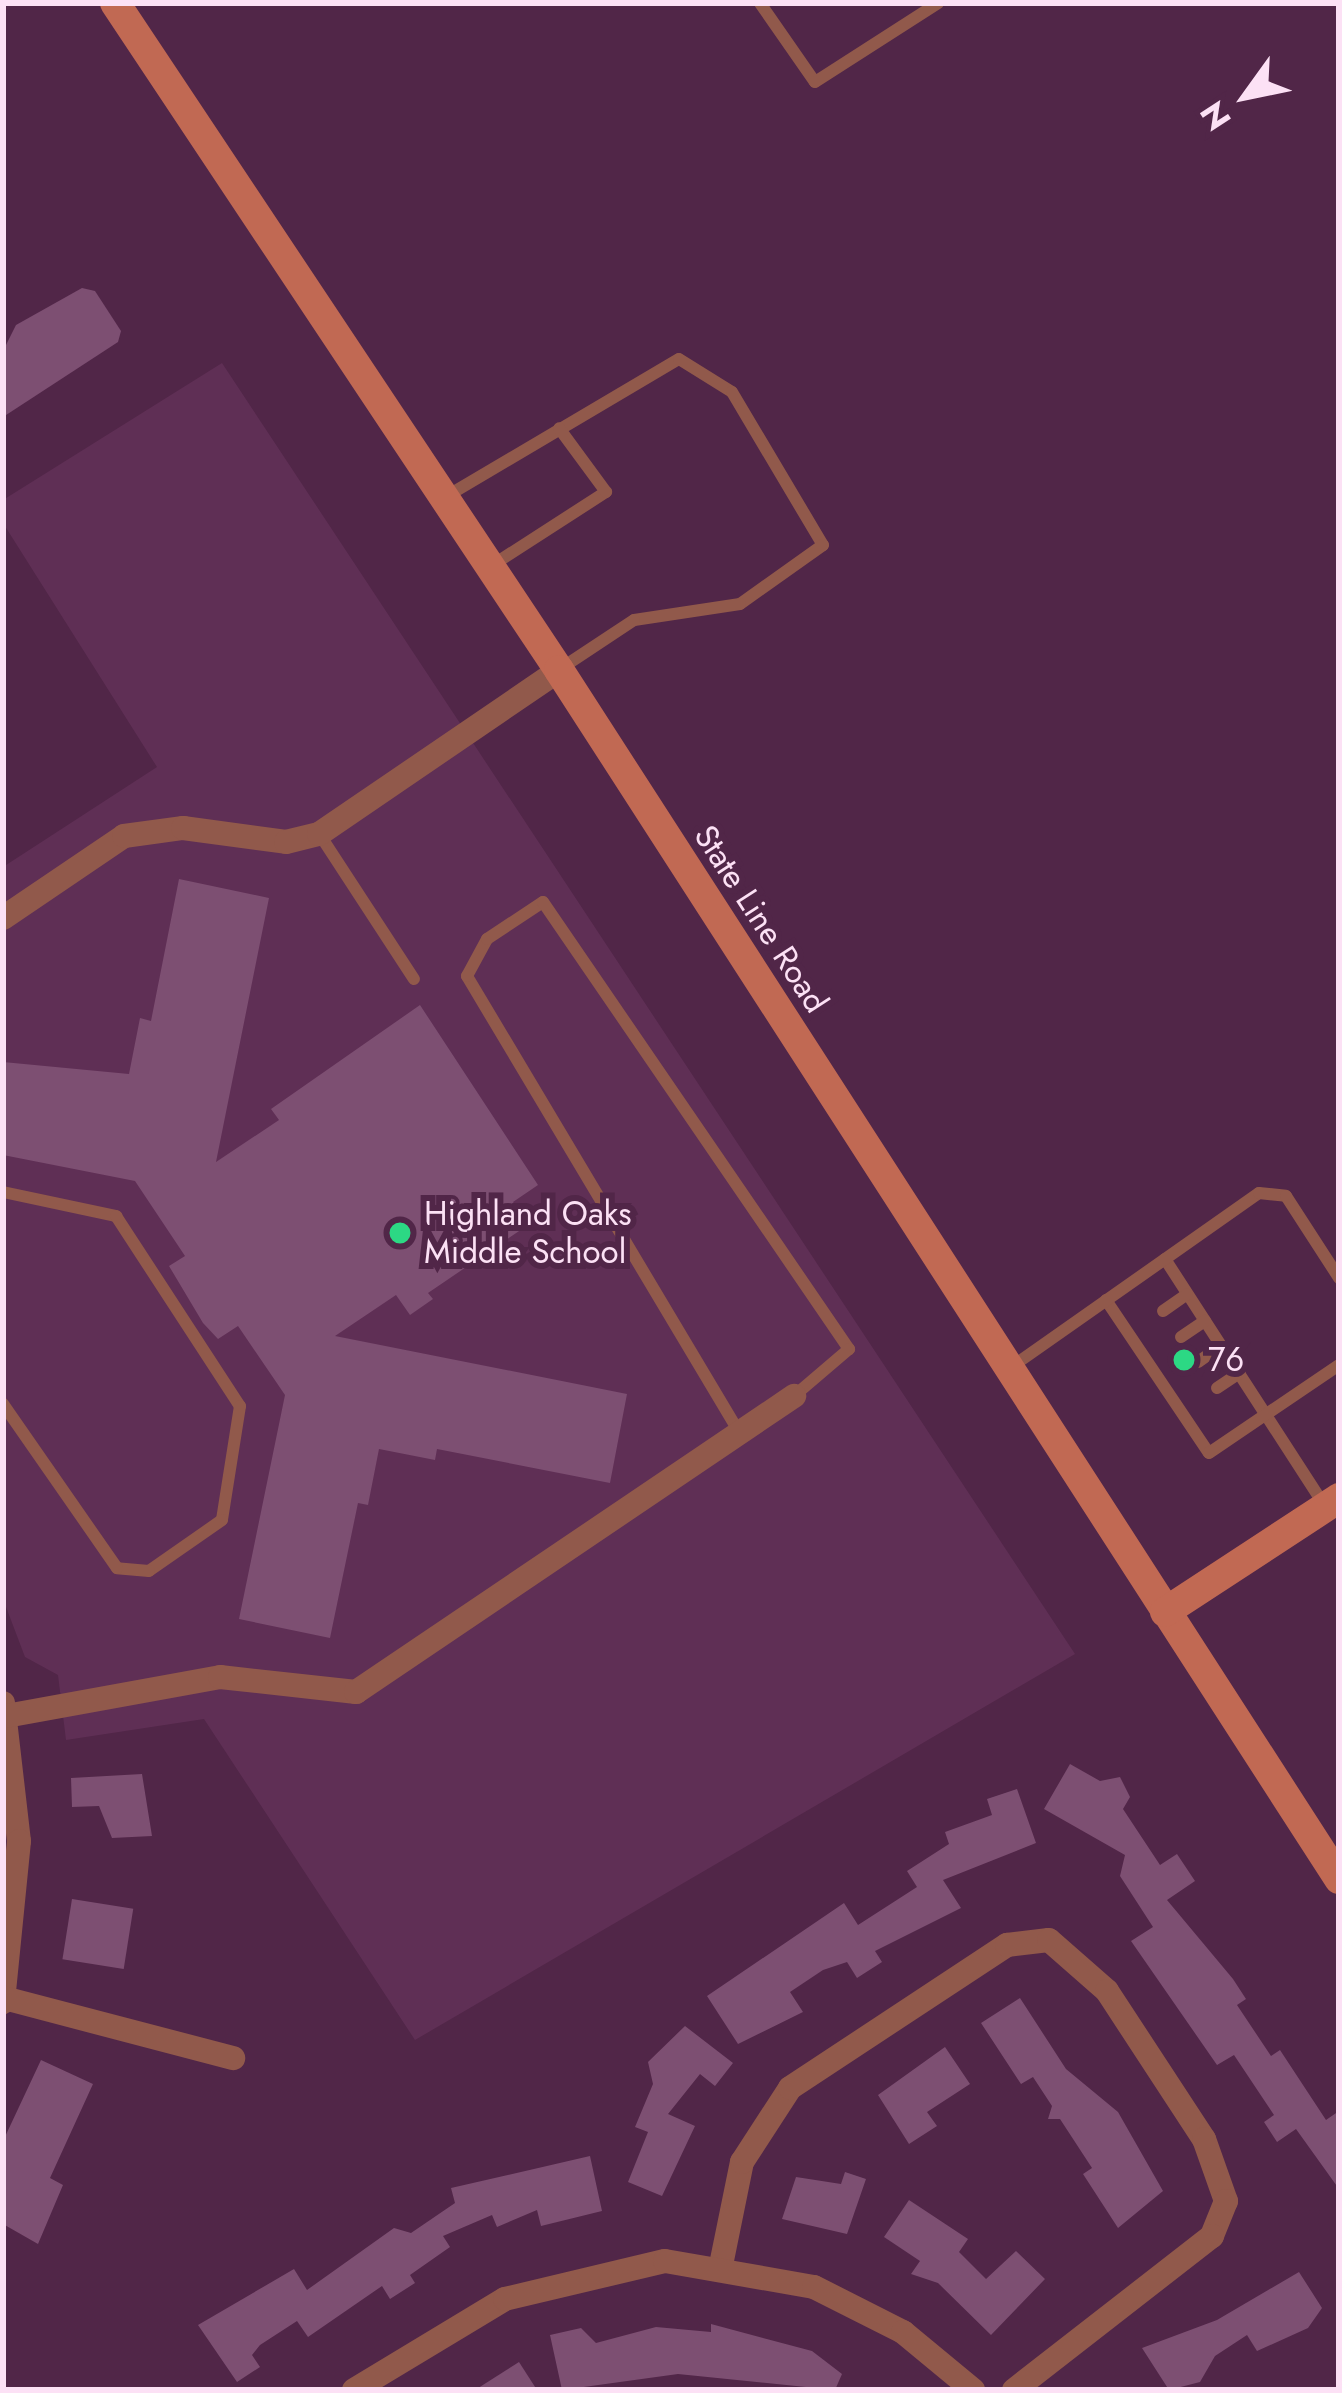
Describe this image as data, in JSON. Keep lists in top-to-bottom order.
{
  "streets": {
    "street": ["State Line Road"]
  },
  "places": ["Highland Oaks Middle School", "76"],
  "north": "bottom left"
}
